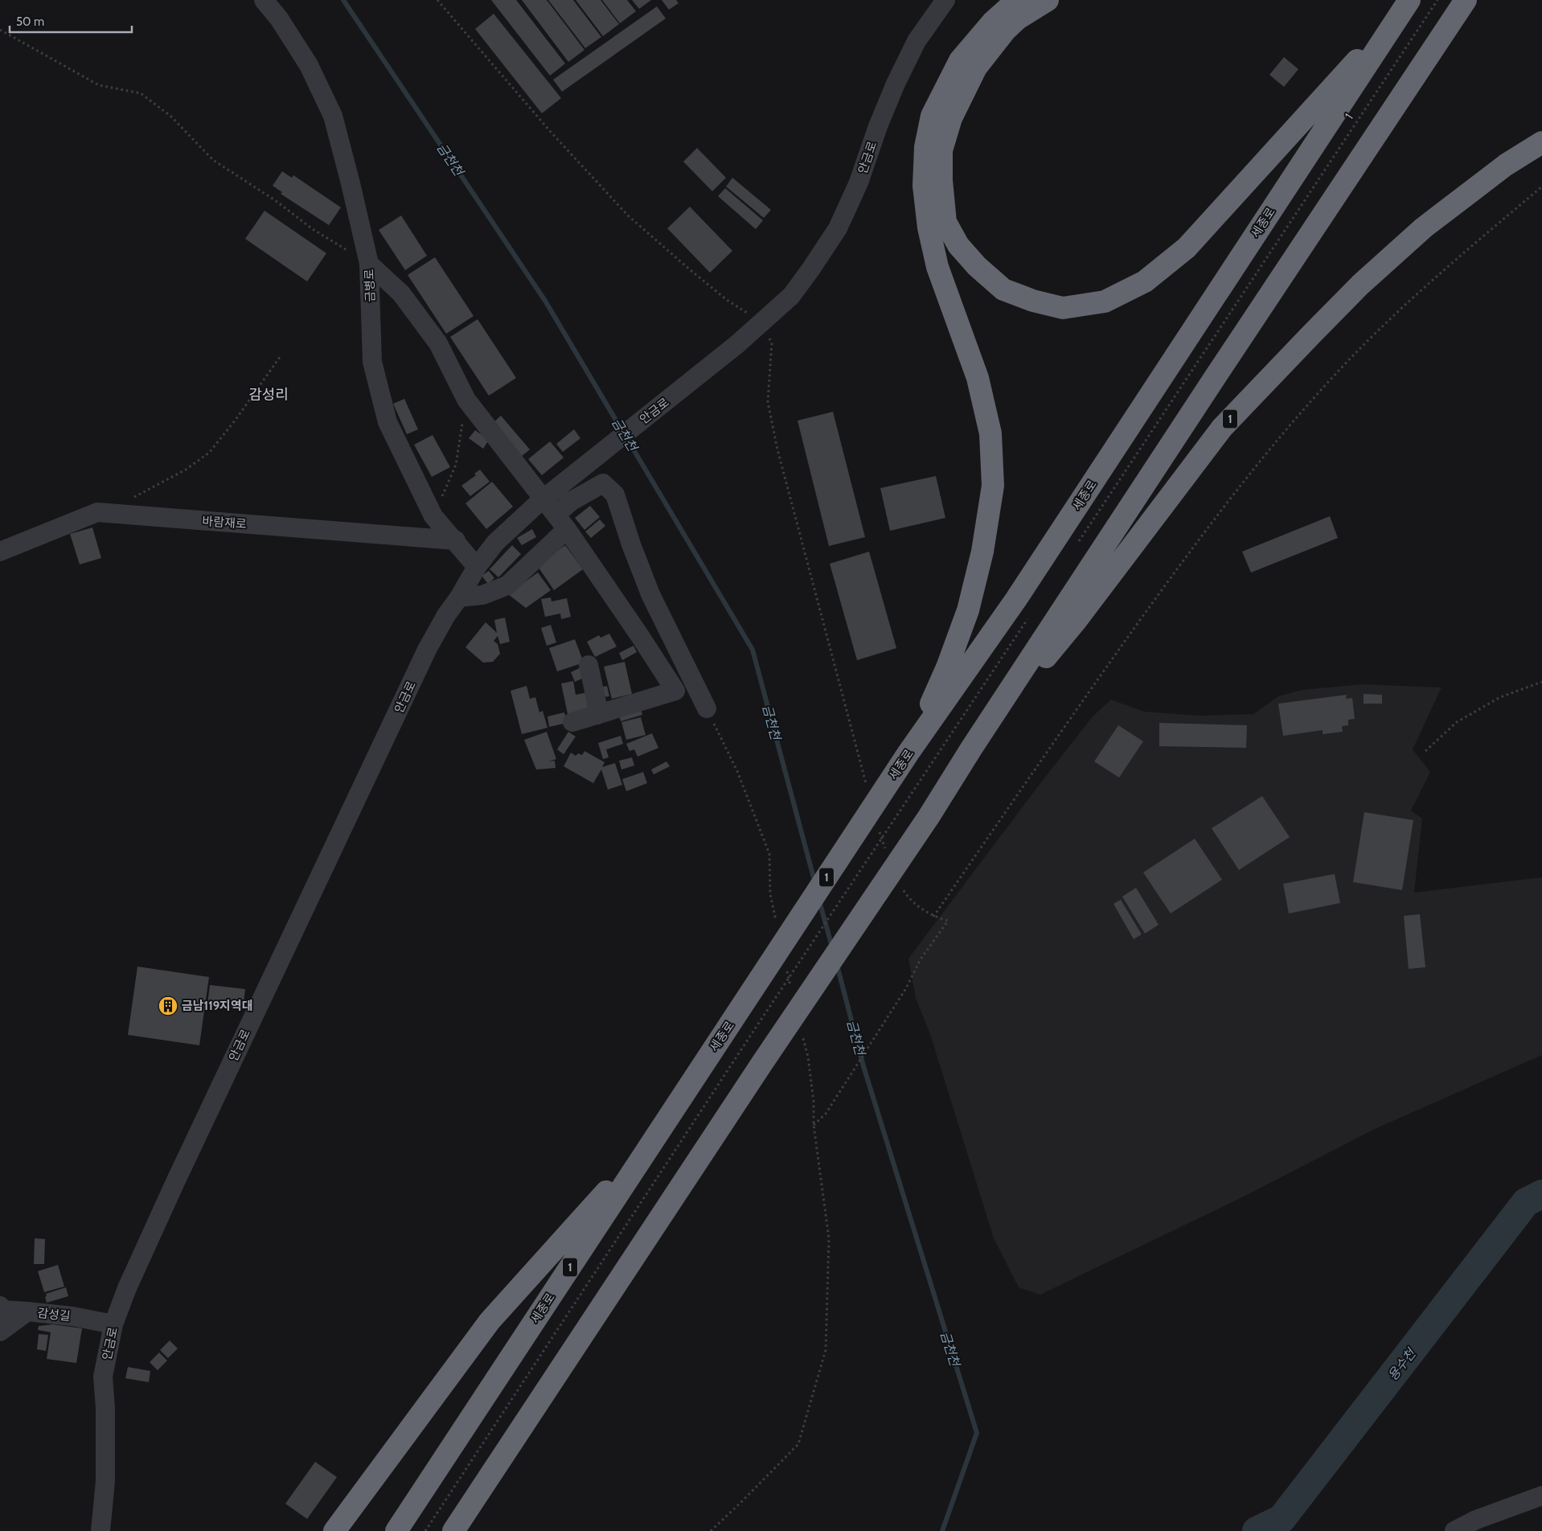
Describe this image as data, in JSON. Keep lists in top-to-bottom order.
{
  "streets": {
    "highway": ["1", "세종로"],
    "street": [
      "안금로",
      "금병로",
      "바람재로",
      "감성길"
    ]
  },
  "crossings": [
    ["1", "세종로"],
    ["안금로", "금병로"],
    ["안금로", "감성길"],
    ["금병로", "바람재로"]
  ],
  "districts": ["감성리"],
  "water": ["금천천", "용수천"],
  "places": {
    "building": ["금남119지역대"]
  },
  "scale_bar": "50 m"
}
